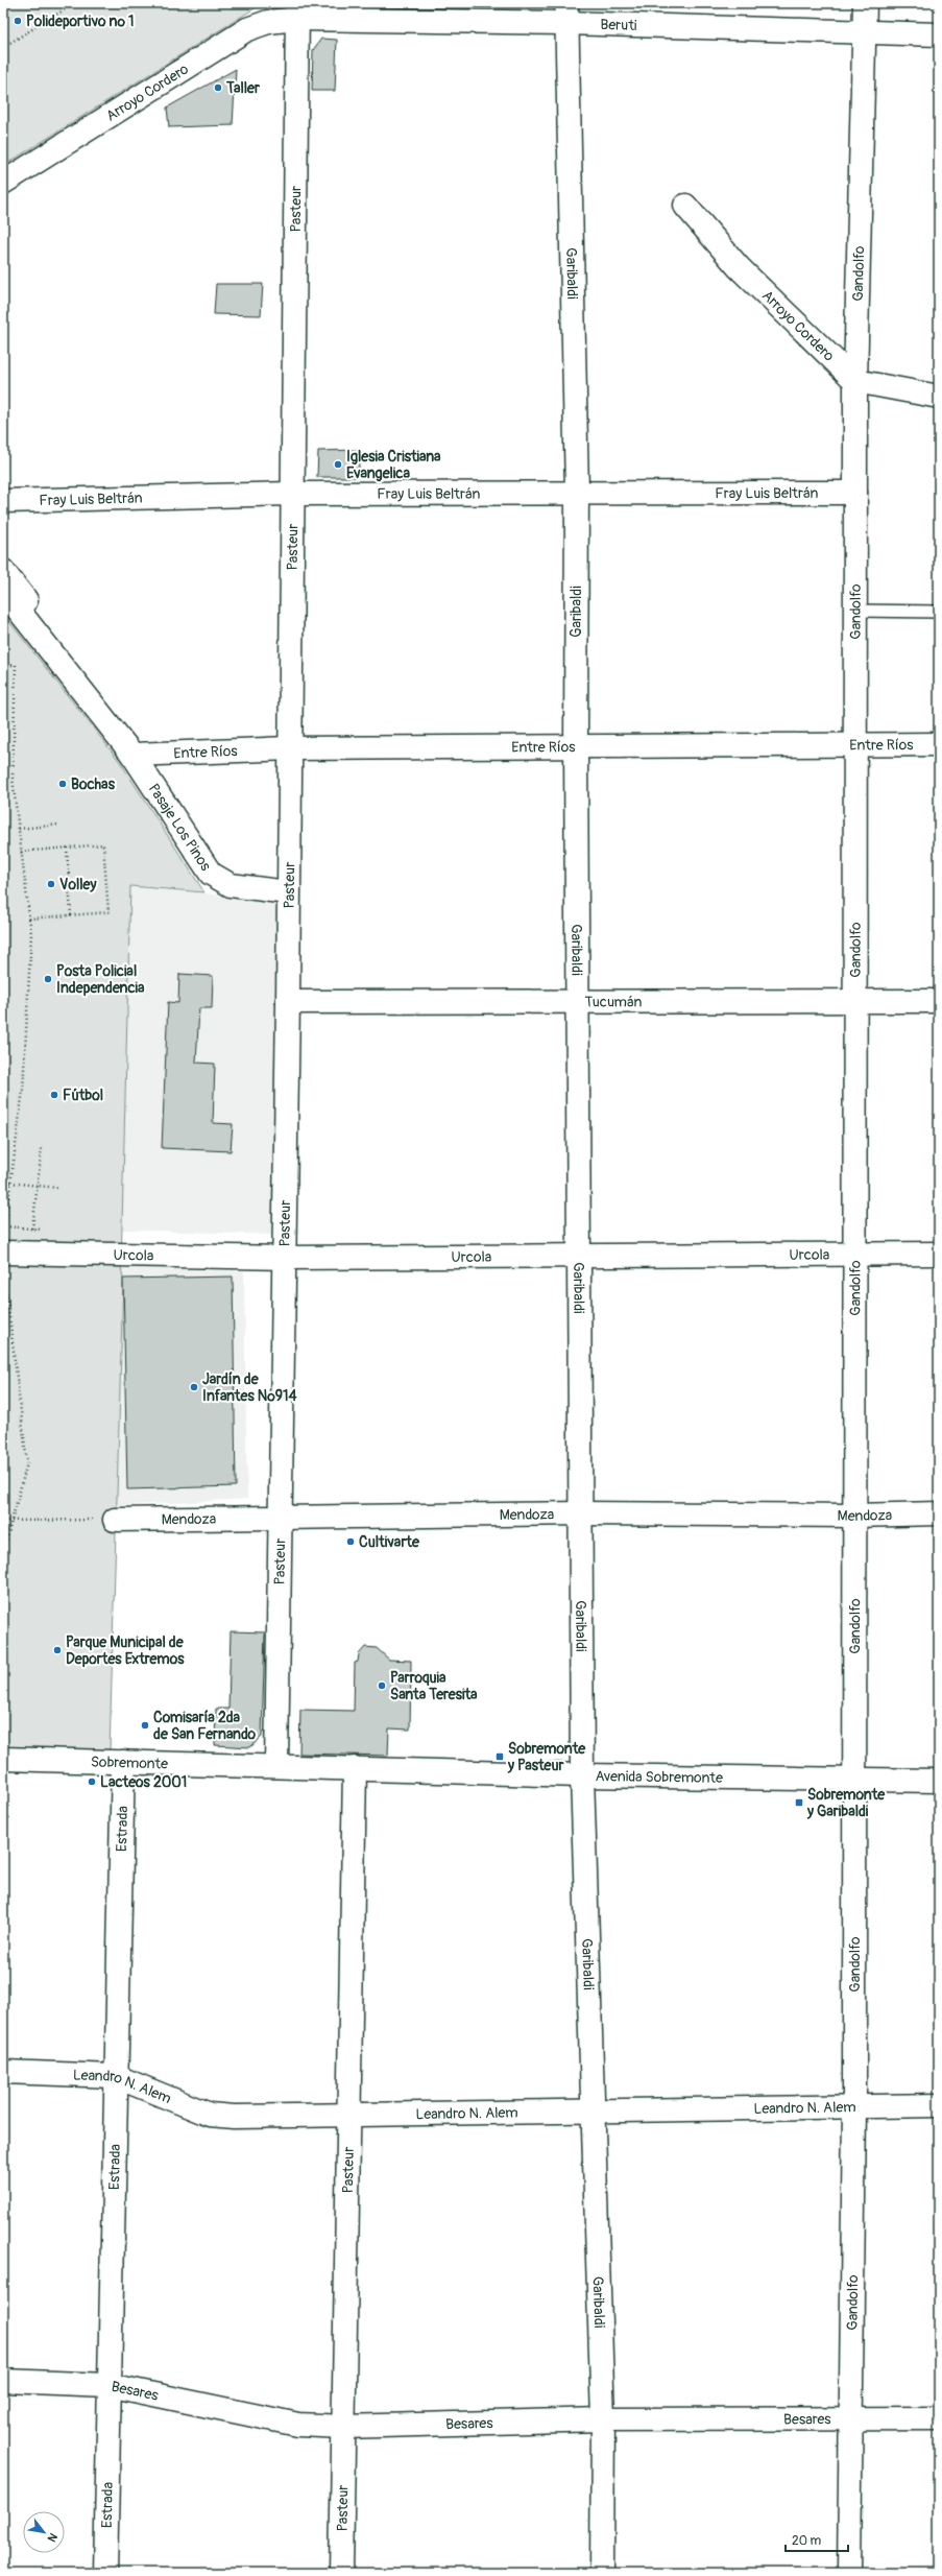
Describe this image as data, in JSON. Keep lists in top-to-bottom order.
{
  "streets": {
    "street": [
      "Beruti",
      "Arroyo Cordero",
      "Pasteur",
      "Garibaldi",
      "Gandolfo",
      "Fray Luis Beltrán",
      "Entre Ríos",
      "Pasaje Los Pinos",
      "Tucumán",
      "Urcola",
      "Mendoza",
      "Sobremonte",
      "Avenida Sobremonte",
      "Estrada",
      "Leandro N. Alem",
      "Besares"
    ]
  },
  "crossings": [
    ["Beruti", "Arroyo Cordero"],
    ["Beruti", "Pasteur"],
    ["Beruti", "Garibaldi"],
    ["Beruti", "Gandolfo"],
    ["Arroyo Cordero", "Pasteur"],
    ["Arroyo Cordero", "Gandolfo"],
    ["Pasteur", "Fray Luis Beltrán"],
    ["Pasteur", "Entre Ríos"],
    ["Pasteur", "Pasaje Los Pinos"],
    ["Pasteur", "Tucumán"],
    ["Pasteur", "Urcola"],
    ["Pasteur", "Mendoza"],
    ["Pasteur", "Sobremonte"],
    ["Pasteur", "Avenida Sobremonte"],
    ["Pasteur", "Leandro N. Alem"],
    ["Pasteur", "Besares"],
    ["Garibaldi", "Fray Luis Beltrán"],
    ["Garibaldi", "Entre Ríos"],
    ["Garibaldi", "Tucumán"],
    ["Garibaldi", "Urcola"],
    ["Garibaldi", "Mendoza"],
    ["Garibaldi", "Avenida Sobremonte"],
    ["Garibaldi", "Leandro N. Alem"],
    ["Garibaldi", "Besares"],
    ["Gandolfo", "Fray Luis Beltrán"],
    ["Gandolfo", "Entre Ríos"],
    ["Gandolfo", "Tucumán"],
    ["Gandolfo", "Urcola"],
    ["Gandolfo", "Mendoza"],
    ["Gandolfo", "Avenida Sobremonte"],
    ["Gandolfo", "Leandro N. Alem"],
    ["Gandolfo", "Besares"],
    ["Entre Ríos", "Pasaje Los Pinos"],
    ["Sobremonte", "Avenida Sobremonte"],
    ["Sobremonte", "Estrada"],
    ["Estrada", "Leandro N. Alem"],
    ["Estrada", "Besares"]
  ],
  "places": {
    "other": [
      "Polideportivo nº 1",
      "Taller",
      "Iglesia Cristiana Evangelica",
      "Bochas",
      "Volley",
      "Posta Policial Independencia",
      "Fútbol",
      "Jardín de Infantes Nº914",
      "Cultivarte",
      "Parque Municipal de Deportes Extremos",
      "Parroquia Santa Teresita",
      "Comisaría 2da de San Fernando",
      "Lacteos 2001"
    ],
    "transit": ["Sobremonte y Pasteur", "Sobremonte y Garibaldi"]
  },
  "scale_bar": "20 m",
  "north": "bottom right"
}
